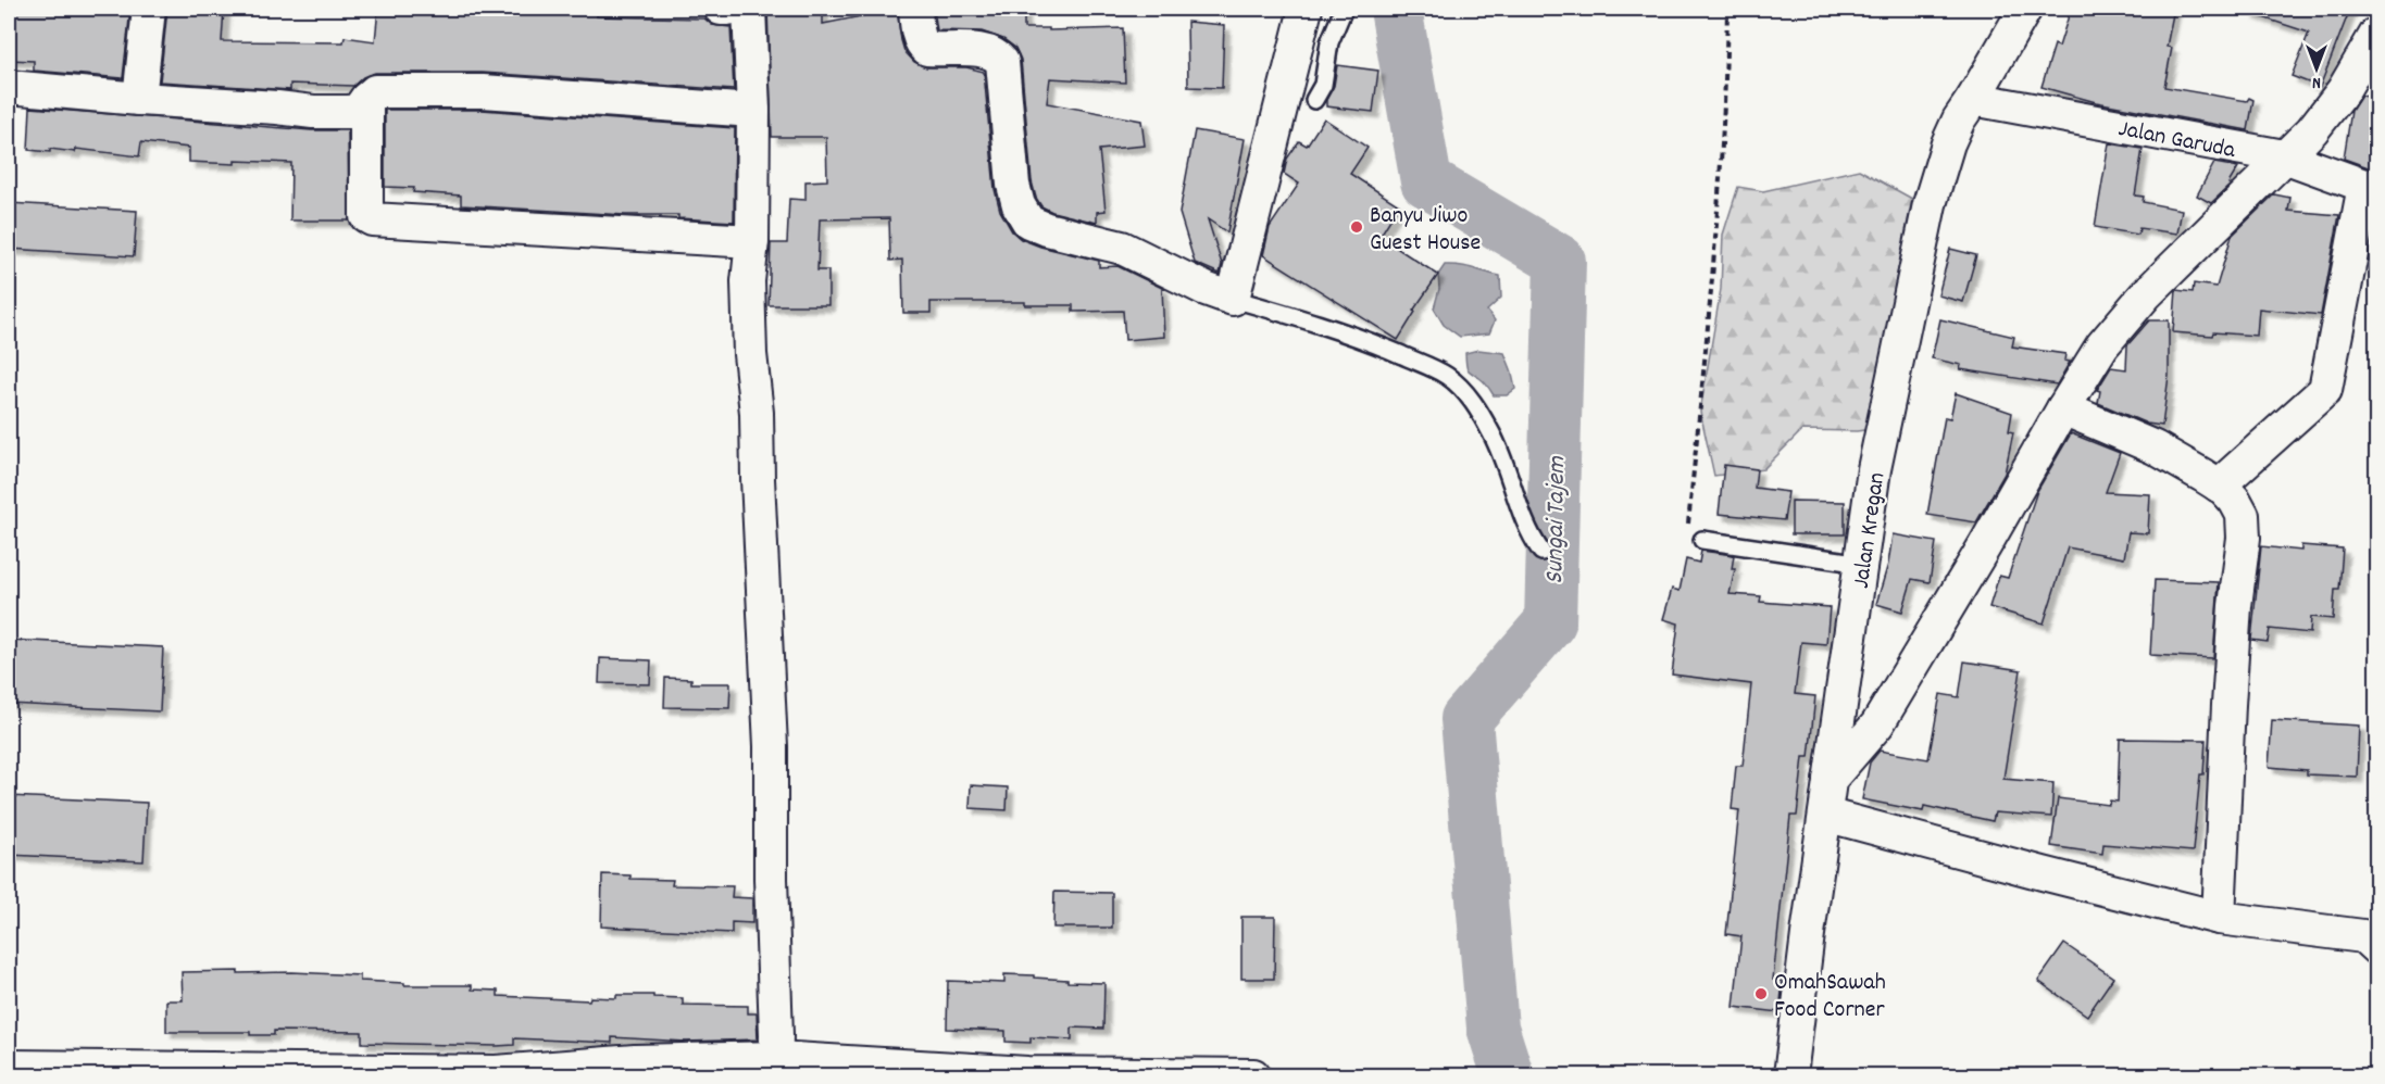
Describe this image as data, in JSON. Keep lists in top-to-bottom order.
{
  "streets": {
    "street": ["Jalan Garuda", "Jalan Kregan"]
  },
  "crossings": [
    ["Jalan Garuda", "Jalan Kregan"]
  ],
  "water": ["Sungai Tajem"],
  "places": ["Banyu Jiwo Guest House", "OmahSawah Food Corner"],
  "north": "bottom"
}
